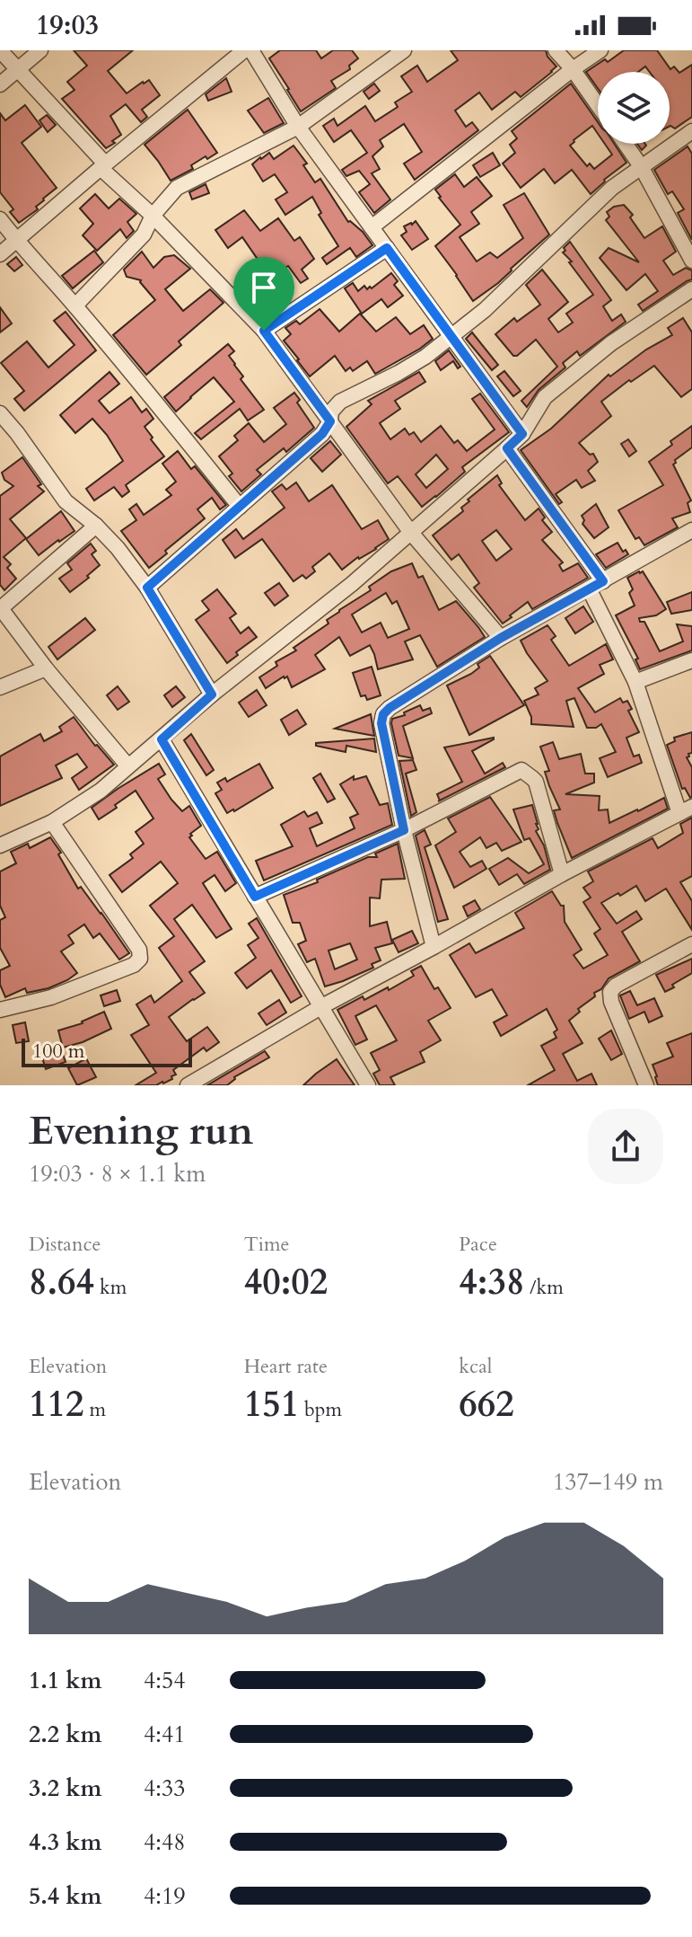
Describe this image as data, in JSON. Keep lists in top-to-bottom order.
{
  "scale_bar": "100 m",
  "page": {
    "status": "19:03",
    "scale": "100 m",
    "heading": ["Evening run", "19:03 · 8 × 1.1 km"],
    "stats": [
      ["Distance", "8.64 km"],
      ["Time", "40:02"],
      ["Pace", "4:38 /km"],
      ["Elevation", "112 m"],
      ["Heart rate", "151 bpm"],
      ["kcal", "662"]
    ],
    "chart": ["Elevation", "137–149 m"],
    "list": [
      {
        "name": "1.1 km",
        "note": "4:54"
      },
      {
        "name": "2.2 km",
        "note": "4:41"
      },
      {
        "name": "3.2 km",
        "note": "4:33"
      },
      {
        "name": "4.3 km",
        "note": "4:48"
      },
      {
        "name": "5.4 km",
        "note": "4:19"
      }
    ]
  }
}
